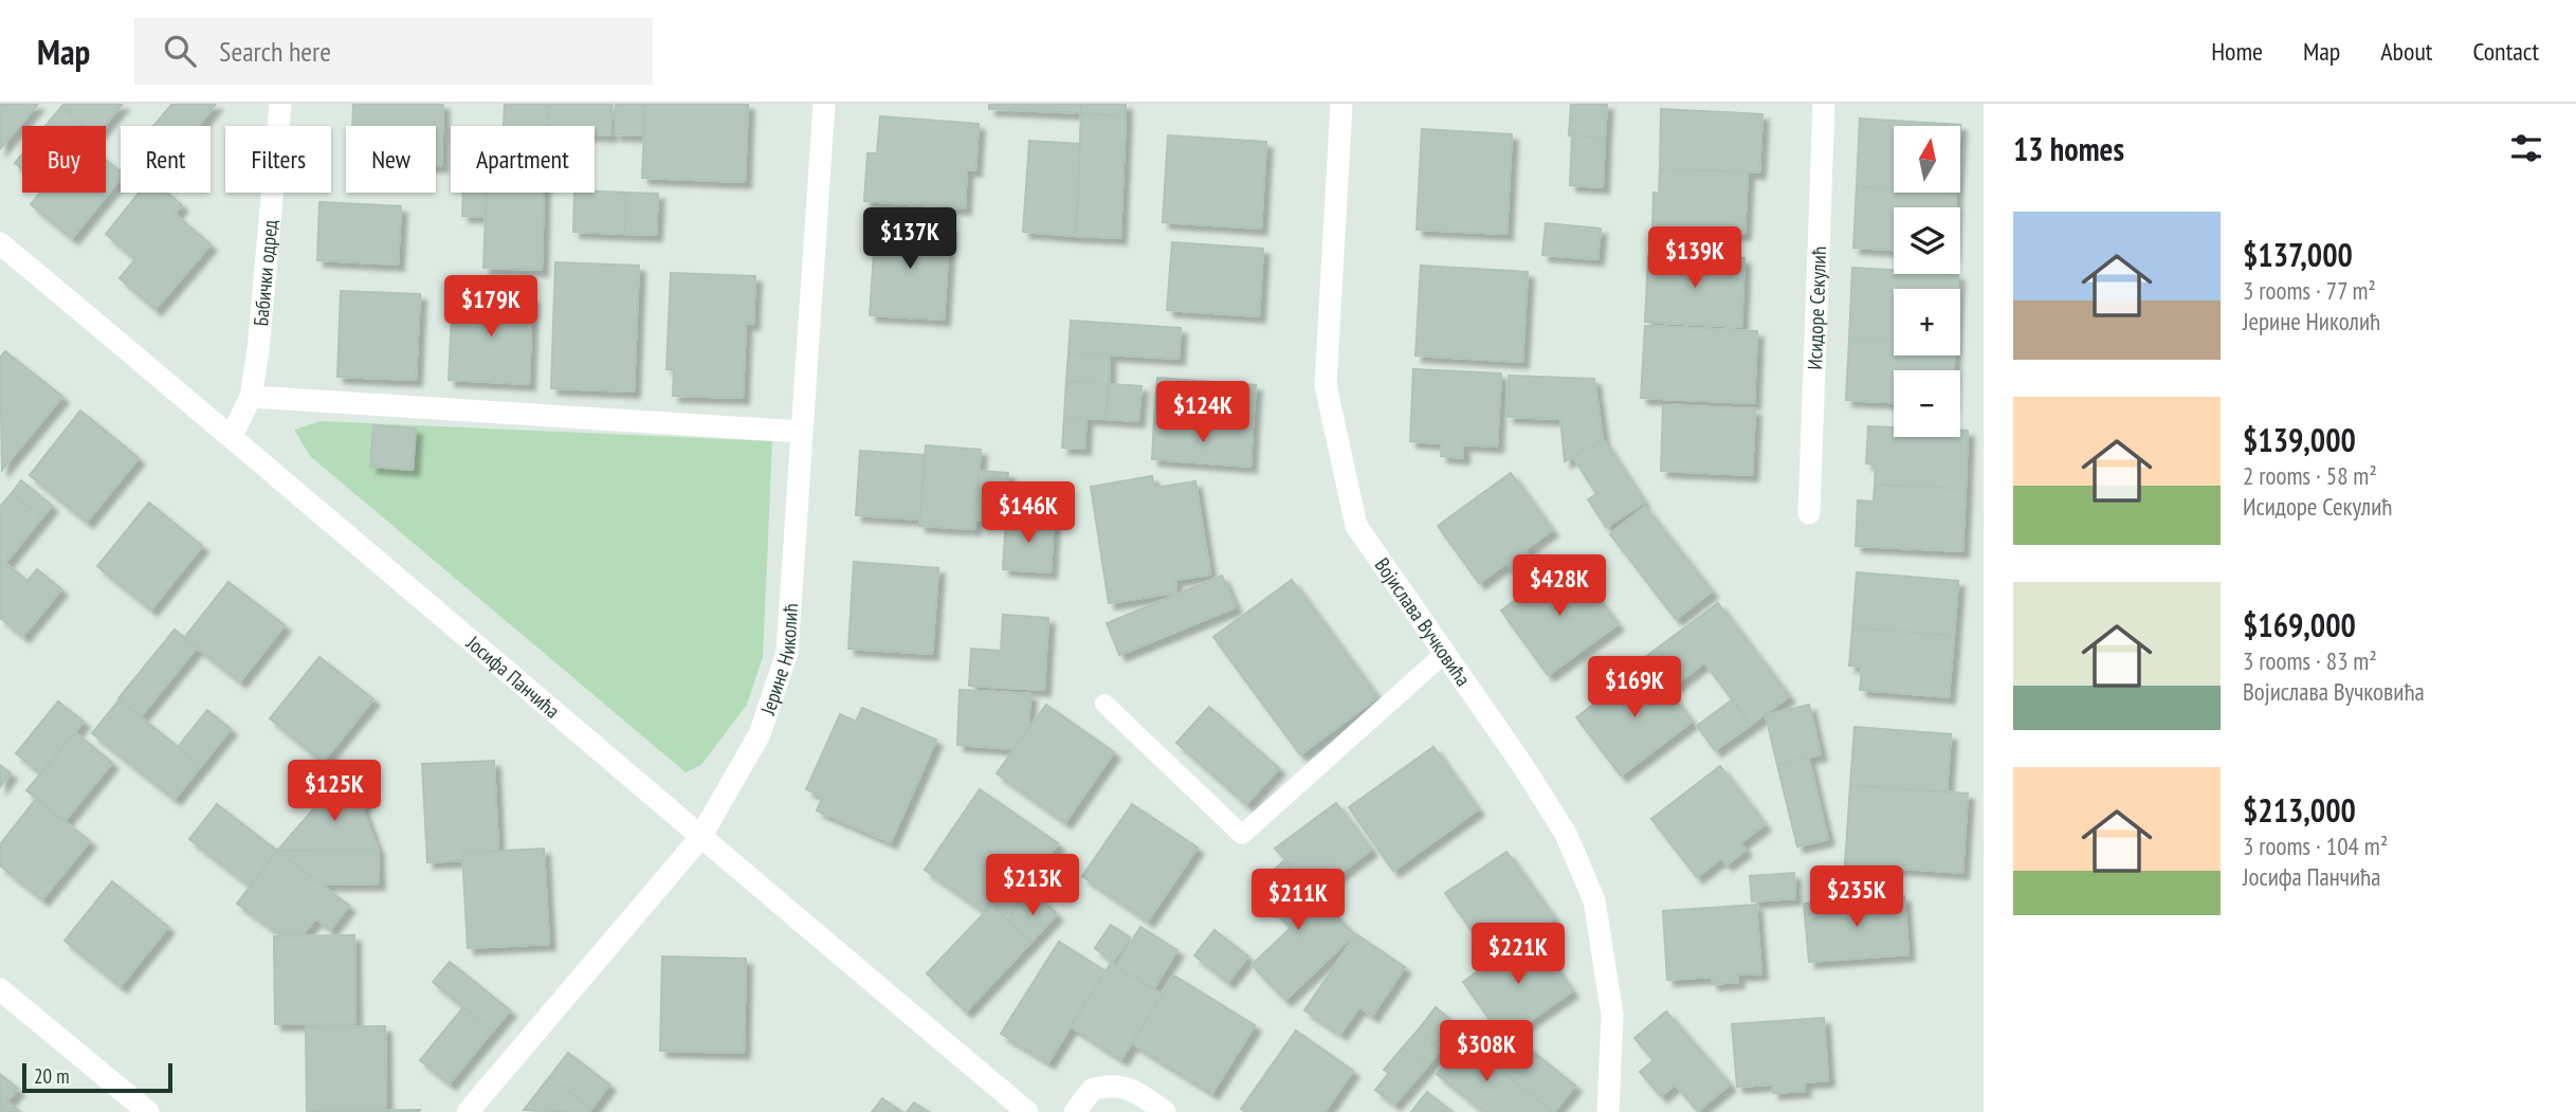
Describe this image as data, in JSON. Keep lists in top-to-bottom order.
{
  "streets": {
    "street": [
      "Бабички одред",
      "Исидоре Секулић",
      "Војислава Вучковића",
      "Јерине Николић",
      "Јосифа Панчића"
    ]
  },
  "crossings": [
    ["Бабички одред", "Јосифа Панчића"],
    ["Јерине Николић", "Јосифа Панчића"]
  ],
  "scale_bar": "20 m",
  "north": "top",
  "page": {
    "header": "Map",
    "search": "Search here",
    "nav": [
      "Home",
      "Map",
      "About",
      "Contact"
    ],
    "heading": "13 homes",
    "map_buttons": ["+", "−"],
    "chip": [
      "Buy",
      "Rent",
      "Filters",
      "New",
      "Apartment"
    ],
    "list": [
      {
        "name": "$137,000",
        "note": "3 rooms · 77 m² · Јерине Николић"
      },
      {
        "name": "$139,000",
        "note": "2 rooms · 58 m² · Исидоре Секулић"
      },
      {
        "name": "$169,000",
        "note": "3 rooms · 83 m² · Војислава Вучковића"
      },
      {
        "name": "$213,000",
        "note": "3 rooms · 104 m² · Јосифа Панчића"
      }
    ],
    "price": [
      "$137K",
      "$139K",
      "$179K",
      "$124K",
      "$146K",
      "$428K",
      "$169K",
      "$125K",
      "$213K",
      "$235K",
      "$211K",
      "$221K",
      "$308K"
    ],
    "scale": "20 m"
  }
}
